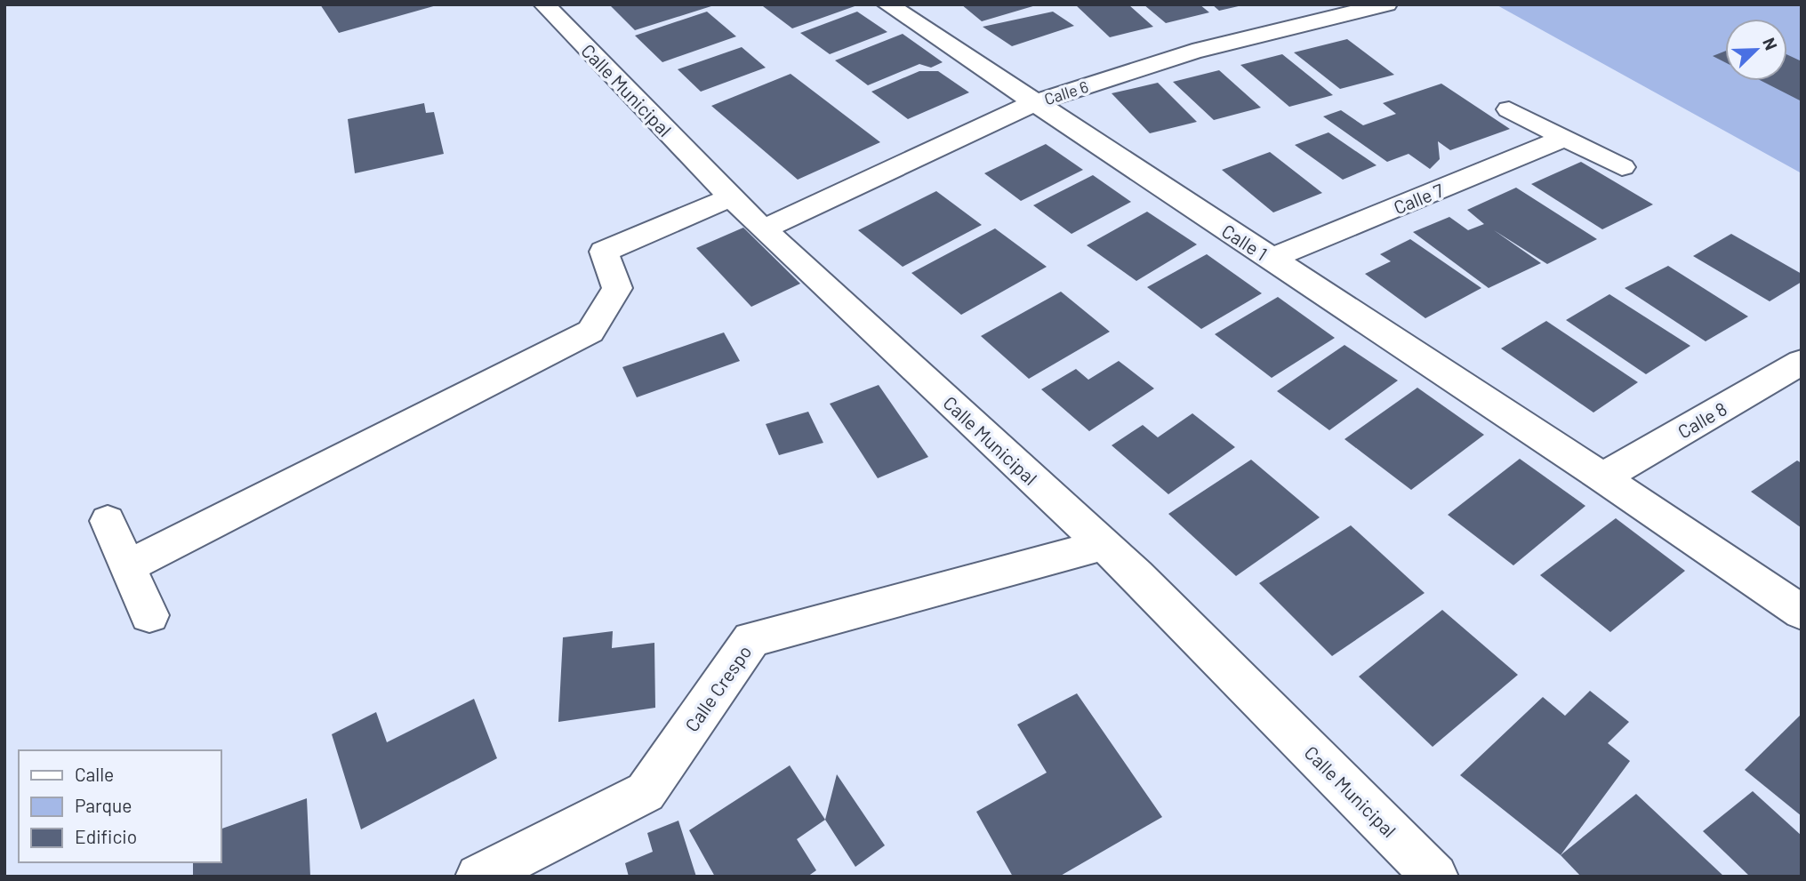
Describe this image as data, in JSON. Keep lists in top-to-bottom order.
{
  "streets": {
    "street": [
      "Calle Municipal",
      "Calle 6",
      "Calle 7",
      "Calle 1",
      "Calle 8",
      "Calle Crespo"
    ]
  },
  "crossings": [
    ["Calle Municipal", "Calle 6"],
    ["Calle Municipal", "Calle Crespo"],
    ["Calle 6", "Calle 1"],
    ["Calle 7", "Calle 1"],
    ["Calle 1", "Calle 8"]
  ],
  "legend": ["Calle", "Parque", "Edificio"],
  "north": "top right"
}
